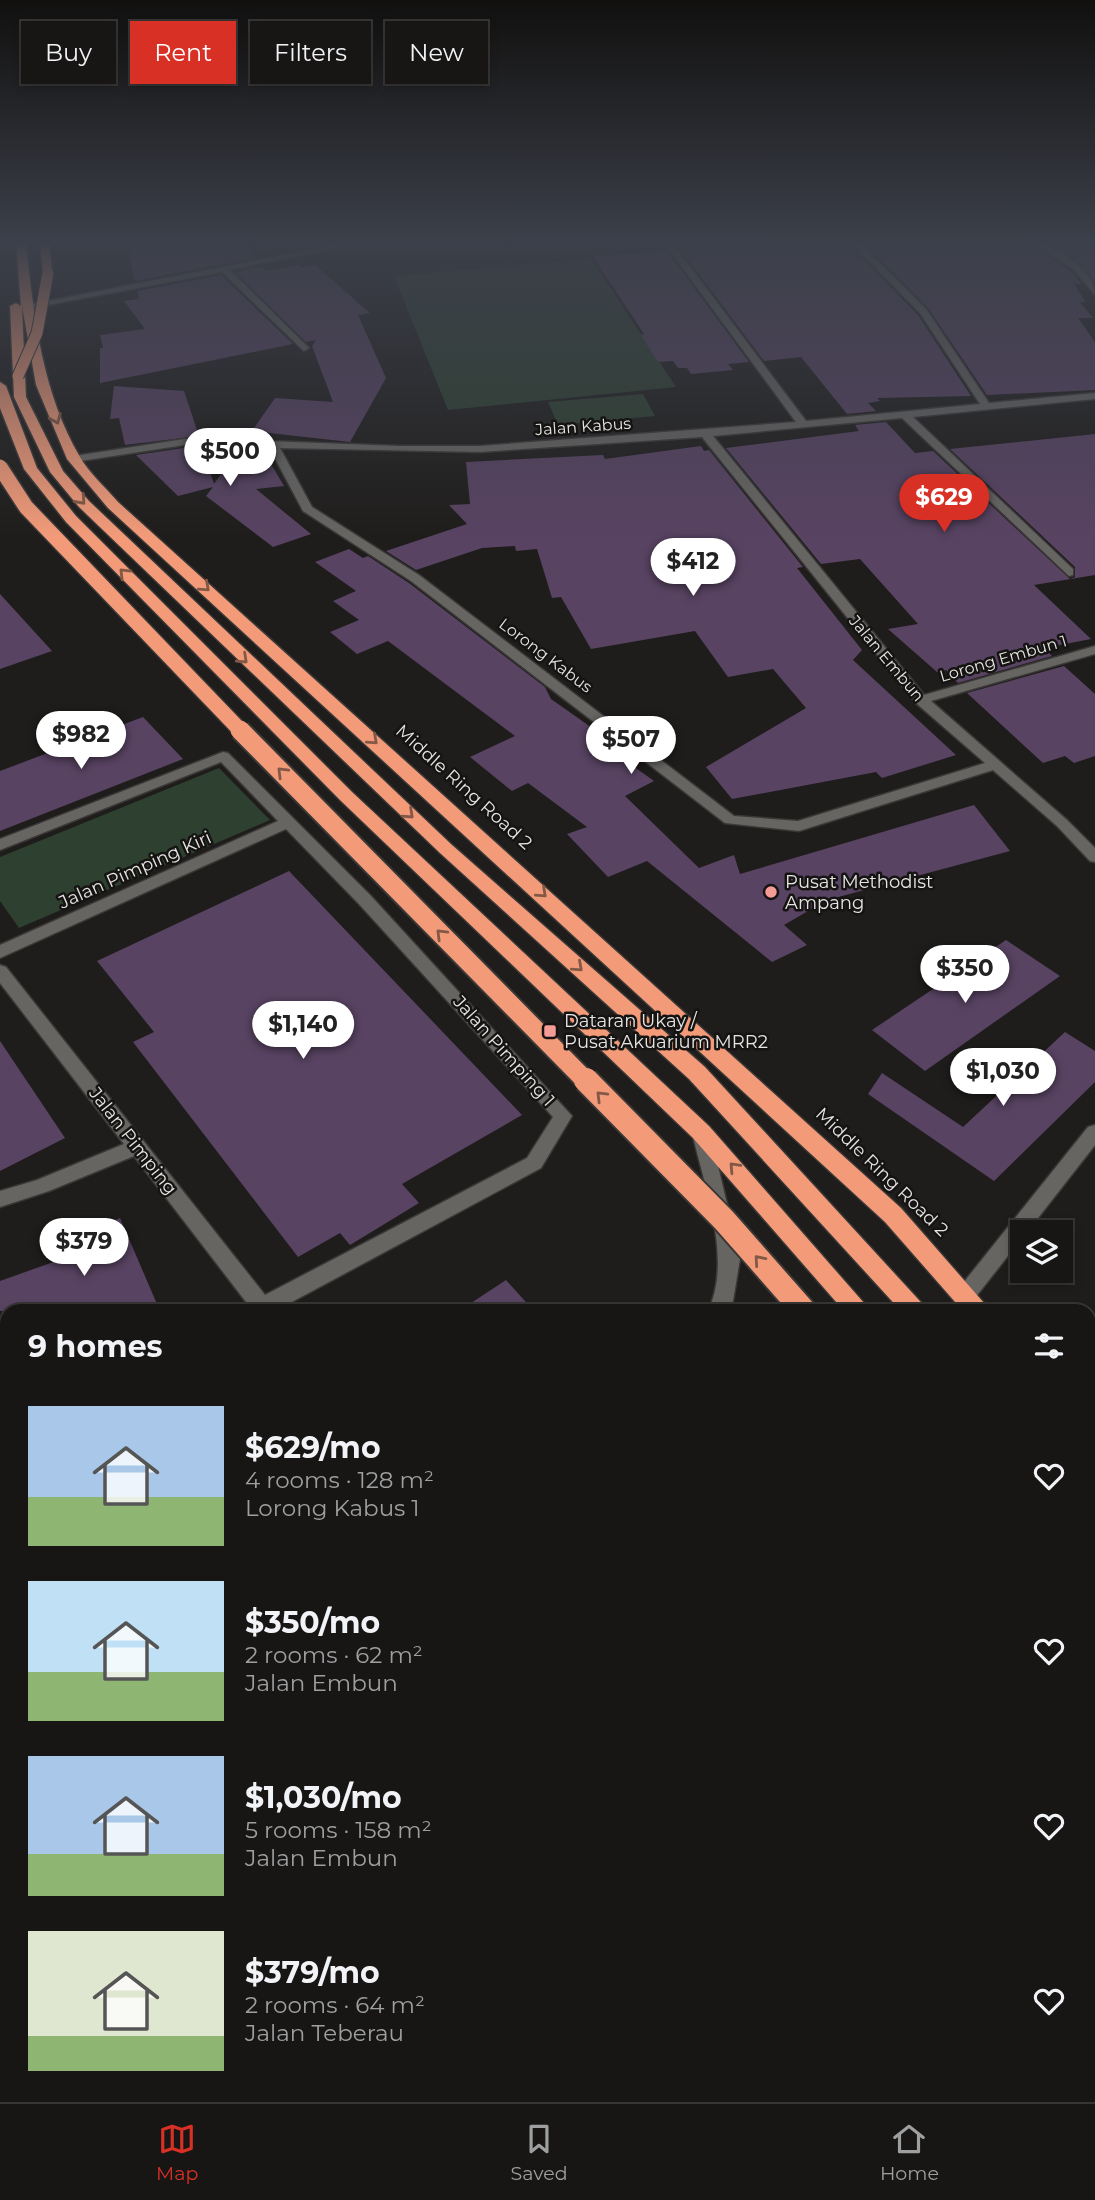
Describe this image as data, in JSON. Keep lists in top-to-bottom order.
{
  "streets": {
    "highway": ["Middle Ring Road 2"],
    "street": [
      "Jalan Kabus",
      "Lorong Kabus",
      "Jalan Embun",
      "Lorong Embun 1",
      "Jalan Pimping Kiri",
      "Jalan Pimping 1",
      "Jalan Pimping"
    ]
  },
  "crossings": [
    ["Jalan Kabus", "Lorong Kabus"],
    ["Jalan Kabus", "Jalan Embun"],
    ["Jalan Kabus", "Middle Ring Road 2"],
    ["Lorong Kabus", "Jalan Embun"],
    ["Jalan Embun", "Lorong Embun 1"],
    ["Jalan Pimping Kiri", "Jalan Pimping 1"]
  ],
  "places": {
    "other": ["Pusat Methodist Ampang"],
    "transit": ["Dataran Ukay / Pusat Akuarium MRR2"]
  },
  "page": {
    "chip": [
      "Buy",
      "Rent",
      "Filters",
      "New"
    ],
    "price": [
      "$500",
      "$629",
      "$412",
      "$982",
      "$507",
      "$350",
      "$1,140",
      "$1,030",
      "$379"
    ],
    "heading": "9 homes",
    "list": [
      {
        "name": "$629/mo",
        "note": "4 rooms · 128 m² · Lorong Kabus 1"
      },
      {
        "name": "$350/mo",
        "note": "2 rooms · 62 m² · Jalan Embun"
      },
      {
        "name": "$1,030/mo",
        "note": "5 rooms · 158 m² · Jalan Embun"
      },
      {
        "name": "$379/mo",
        "note": "2 rooms · 64 m² · Jalan Teberau"
      }
    ],
    "tabs": ["Map", "Saved", "Home"]
  }
}
